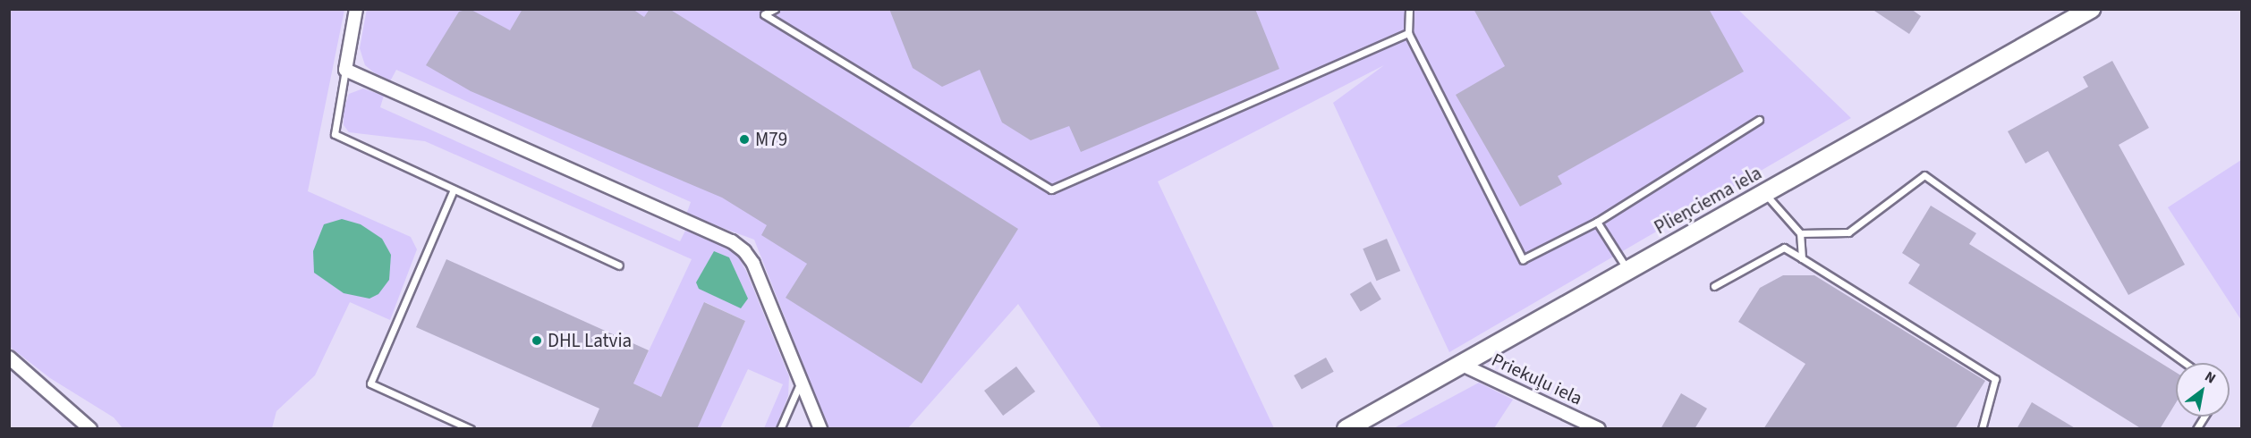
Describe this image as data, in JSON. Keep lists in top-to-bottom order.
{
  "streets": {
    "main road": ["Plieņciema iela"],
    "street": ["Priekuļu iela"]
  },
  "crossings": [
    ["Plieņciema iela", "Priekuļu iela"]
  ],
  "places": ["M79", "DHL Latvia"],
  "north": "top right"
}
